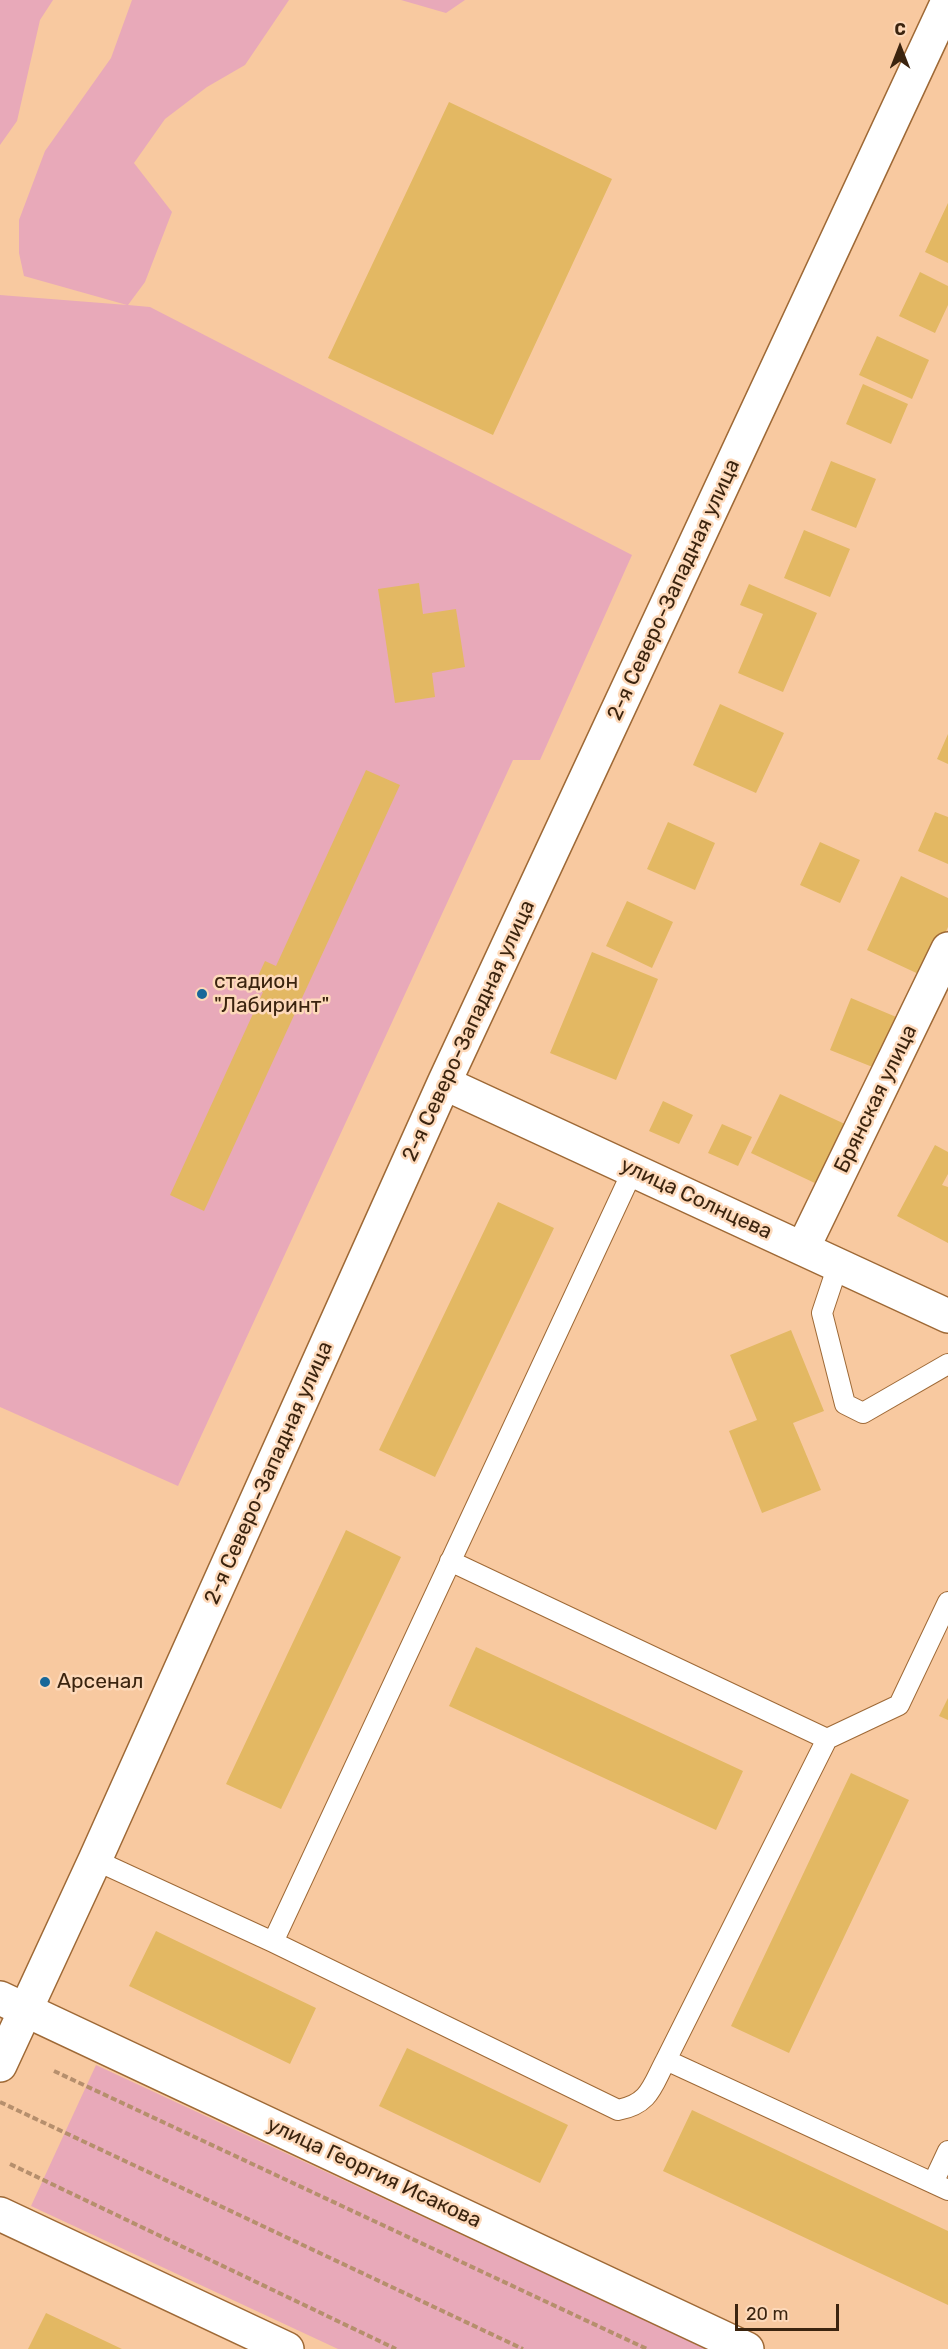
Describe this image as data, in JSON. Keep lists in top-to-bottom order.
{
  "streets": {
    "street": [
      "2-я Северо-Западная улица",
      "Брянская улица",
      "улица Солнцева",
      "улица Георгия Исакова"
    ]
  },
  "crossings": [
    ["2-я Северо-Западная улица", "улица Солнцева"],
    ["2-я Северо-Западная улица", "улица Георгия Исакова"],
    ["Брянская улица", "улица Солнцева"]
  ],
  "places": ["стадион \"Лабиринт\"", "Арсенал"],
  "scale_bar": "20 m",
  "north": "top"
}
